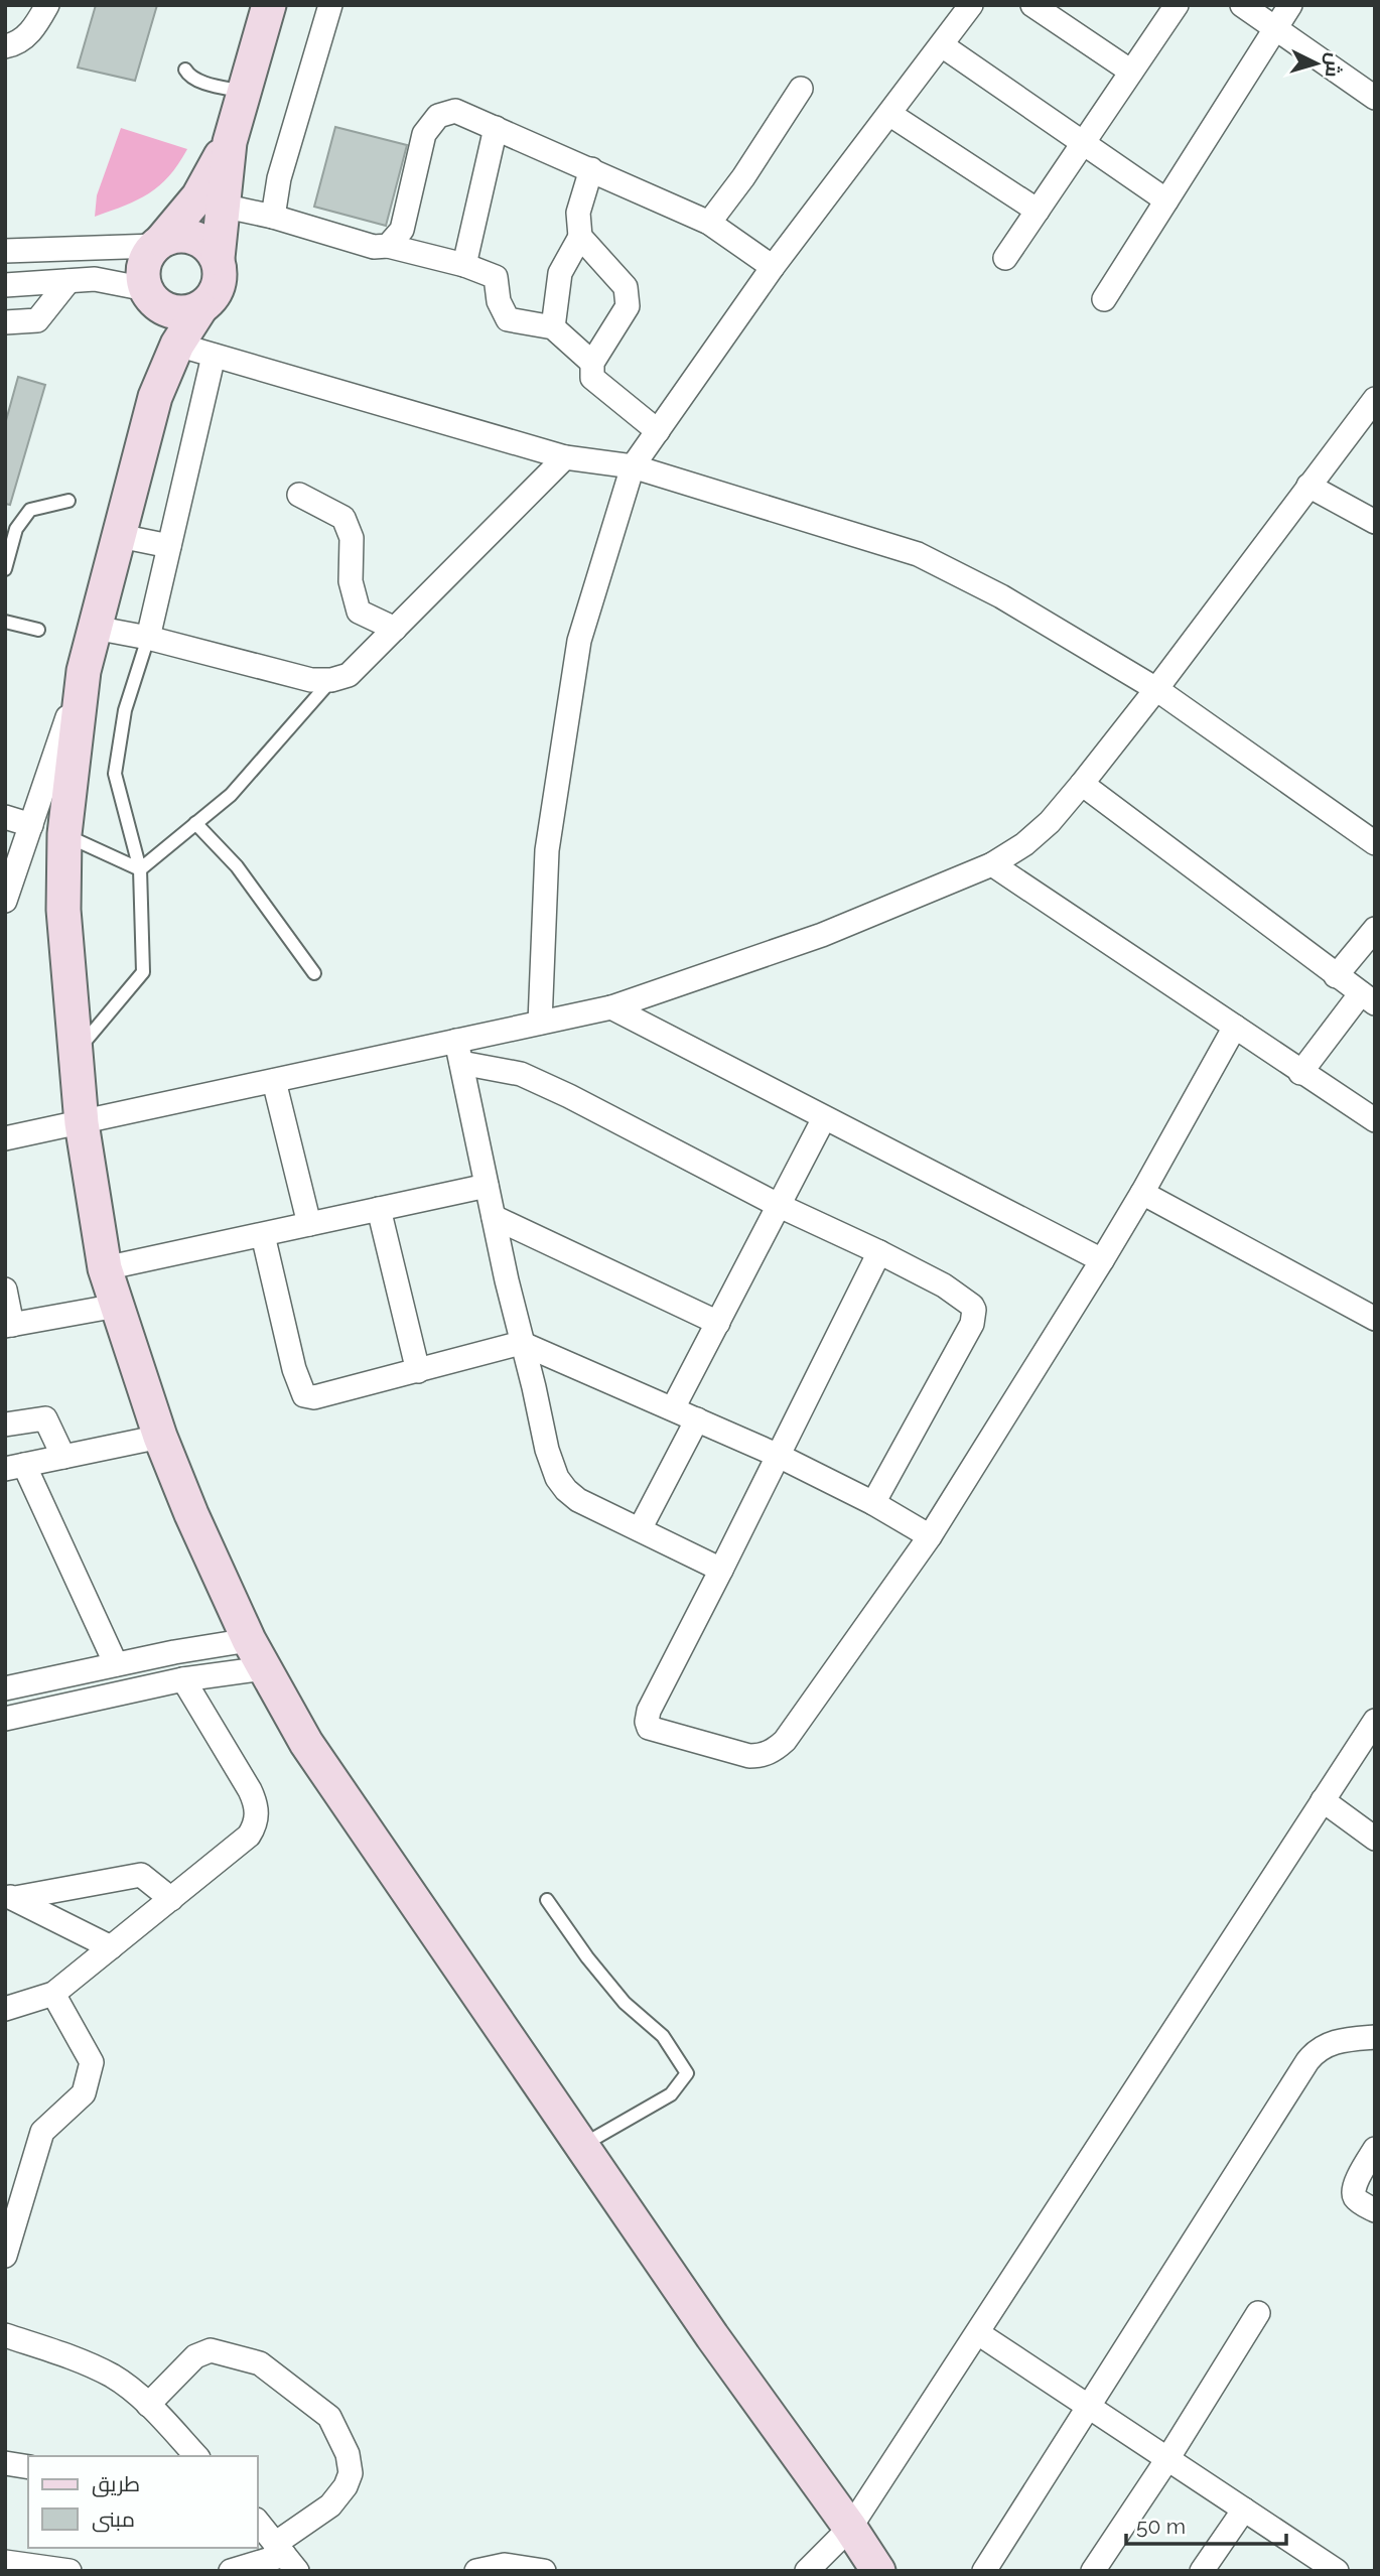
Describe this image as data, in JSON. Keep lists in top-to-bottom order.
{
  "legend": ["طريق", "مبنى"],
  "scale_bar": "50 m",
  "north": "right"
}
